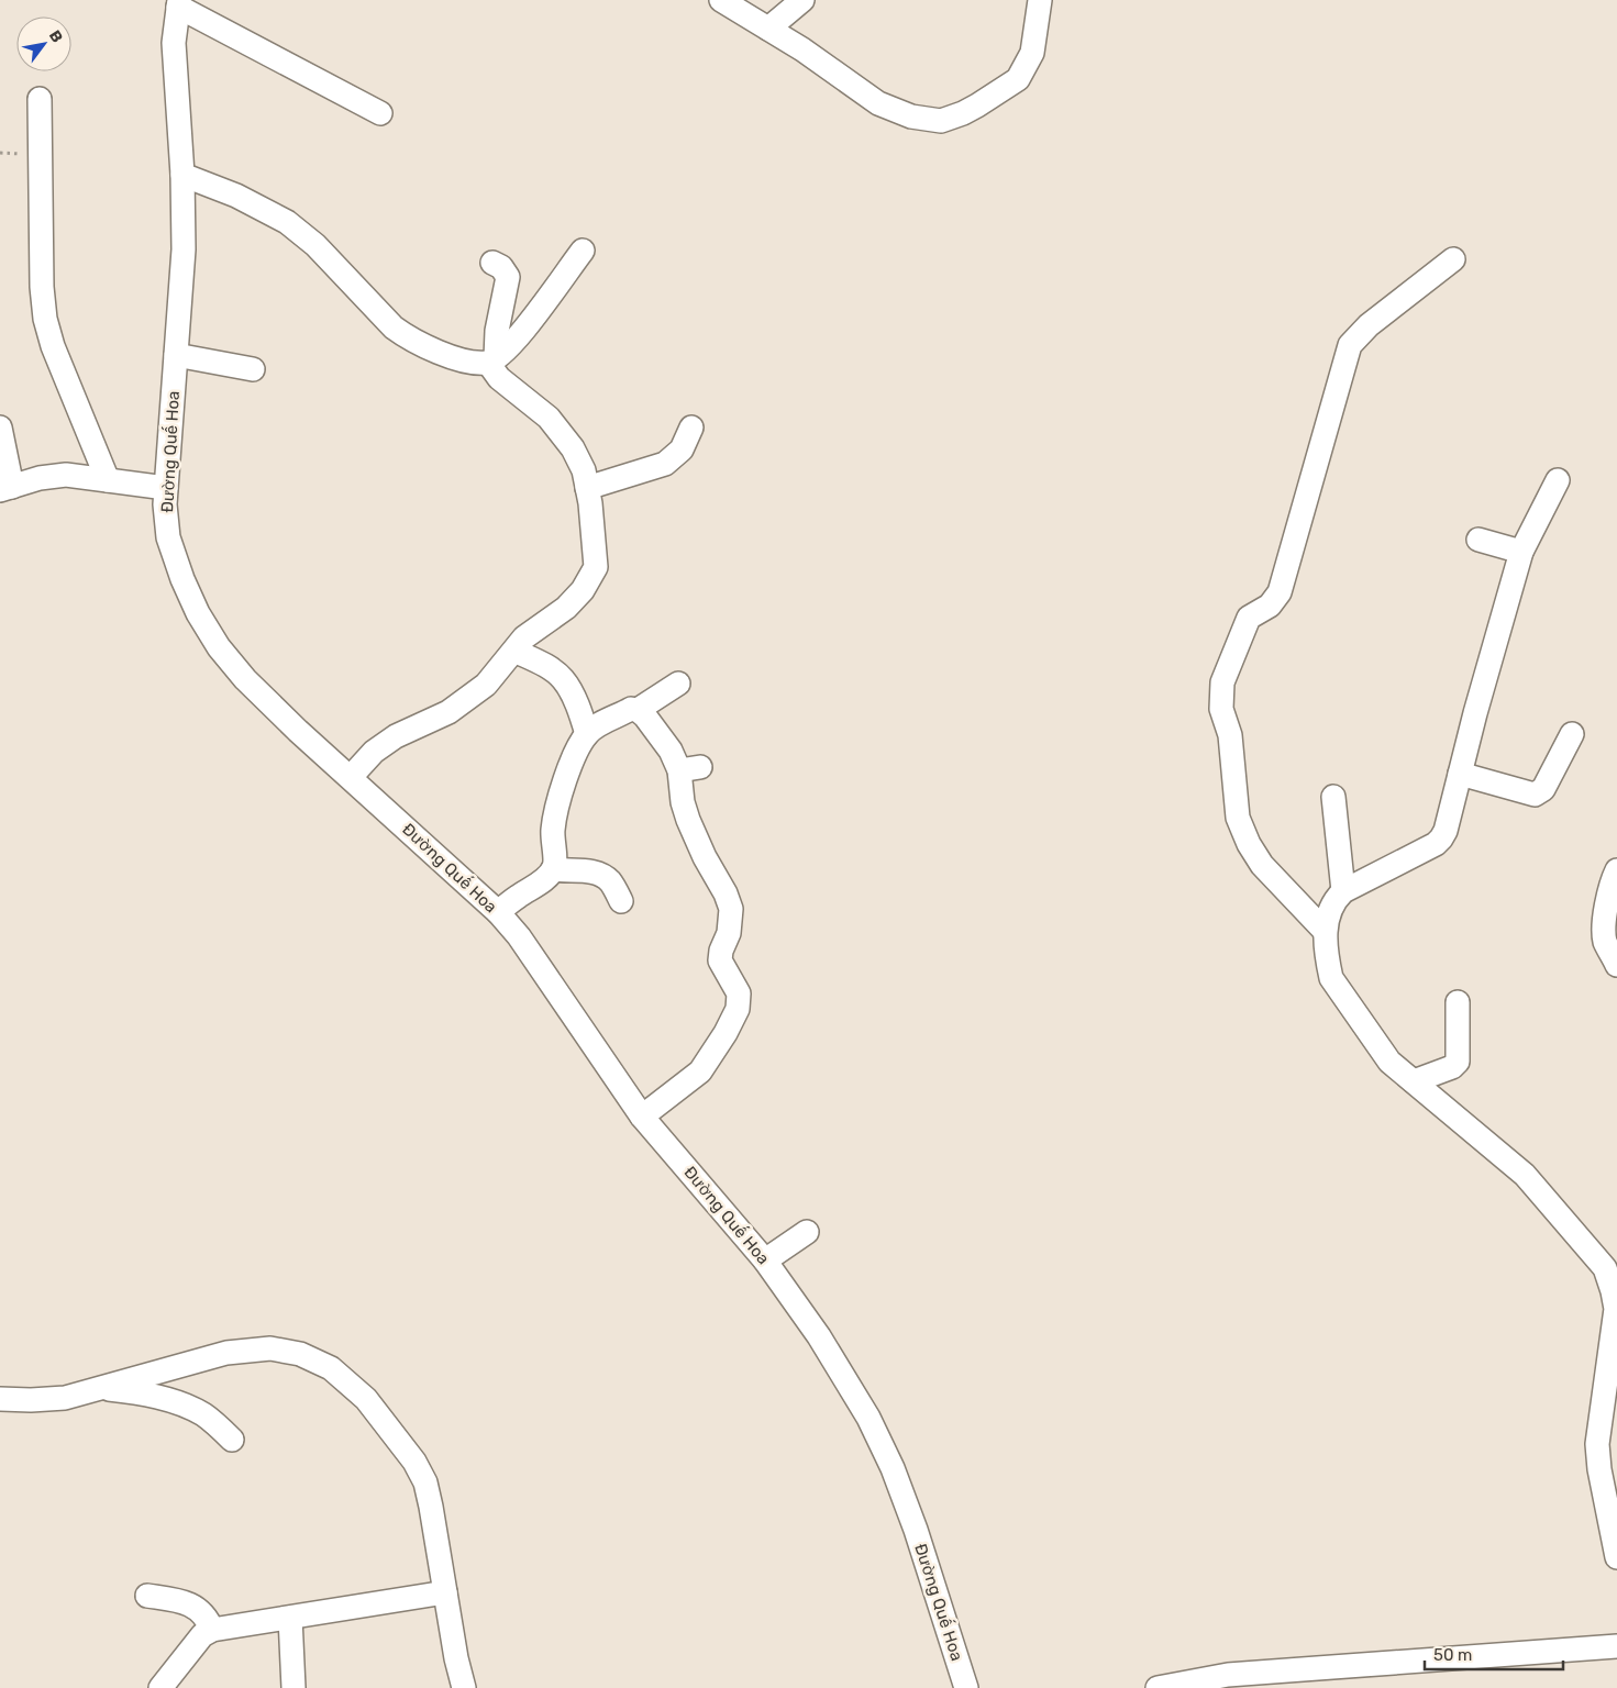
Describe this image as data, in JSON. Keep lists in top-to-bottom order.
{
  "streets": {
    "street": ["Đường Quế Hoa"]
  },
  "scale_bar": "50 m",
  "north": "top right"
}
